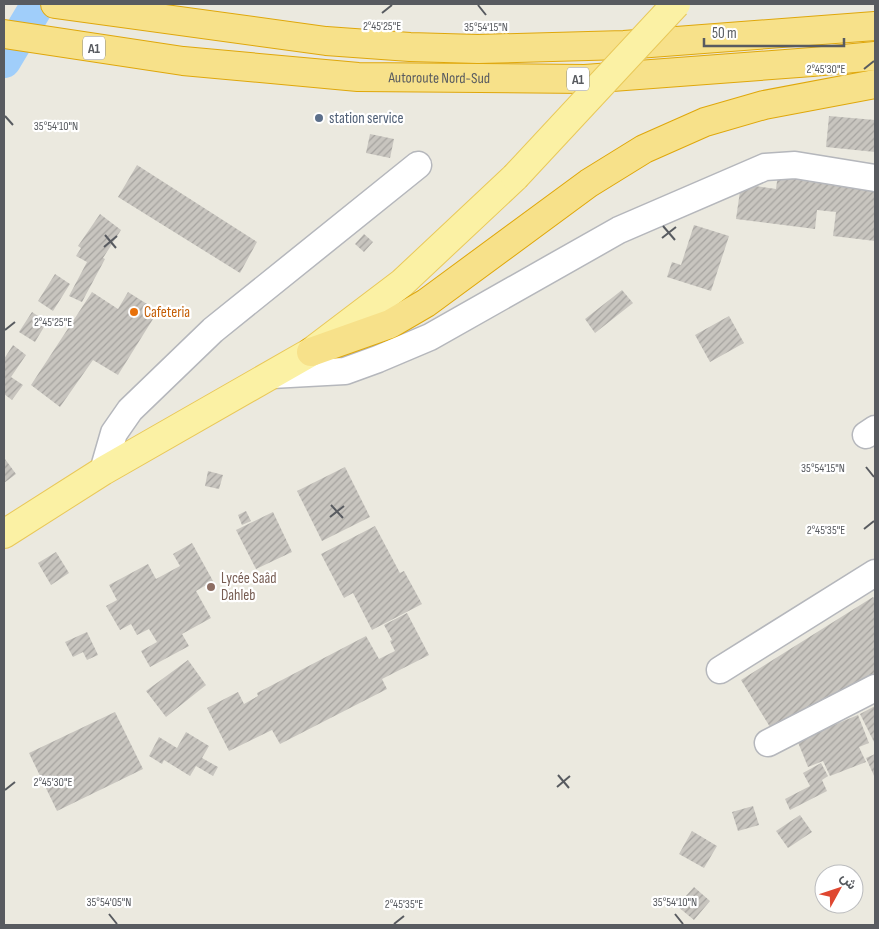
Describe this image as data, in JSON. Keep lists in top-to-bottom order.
{
  "streets": {
    "highway": ["A1", "Autoroute Nord-Sud"]
  },
  "places": ["station service", "Cafeteria", "Lycée Saâd Dahleb"],
  "scale_bar": "50 m",
  "north": "top right",
  "coordinates": [
    "2°45'25\"E",
    "35°54'15\"N",
    "2°45'30\"E",
    "35°54'10\"N",
    "2°45'35\"E",
    "35°54'05\"N"
  ]
}
